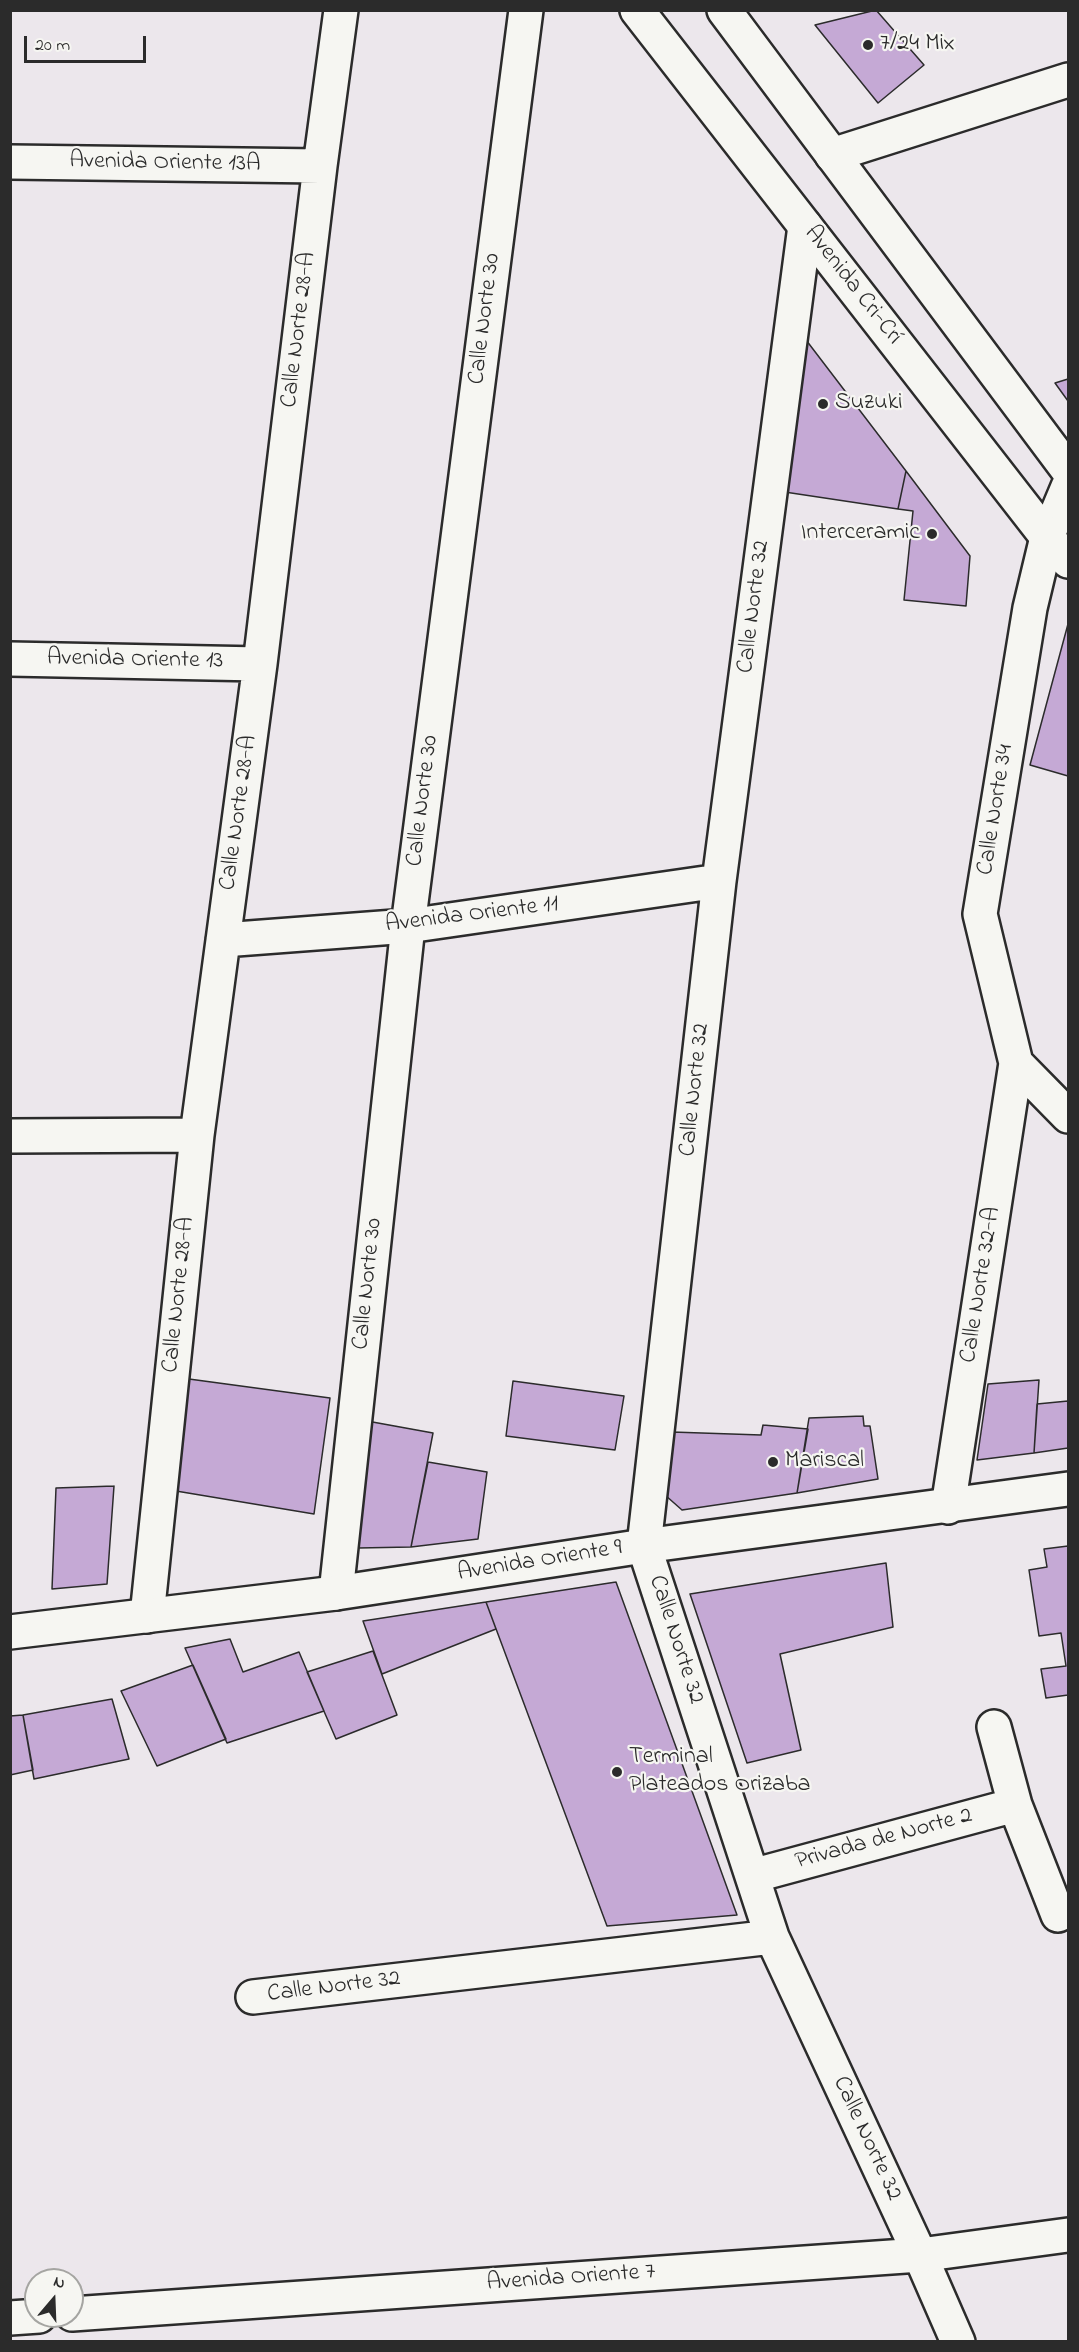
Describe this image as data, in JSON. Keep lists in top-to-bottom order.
{
  "streets": {
    "street": [
      "Avenida Oriente 13A",
      "Avenida Cri-Crí",
      "Calle Norte 30",
      "Calle Norte 28-A",
      "Calle Norte 32",
      "Avenida Oriente 13",
      "Calle Norte 34",
      "Avenida Oriente 11",
      "Calle Norte 32-A",
      "Avenida Oriente 9",
      "Privada de Norte 2",
      "Avenida Oriente 7"
    ]
  },
  "crossings": [
    ["Avenida Oriente 13A", "Calle Norte 28-A"],
    ["Avenida Cri-Crí", "Calle Norte 32"],
    ["Avenida Cri-Crí", "Calle Norte 34"],
    ["Calle Norte 30", "Avenida Oriente 11"],
    ["Calle Norte 30", "Avenida Oriente 9"],
    ["Calle Norte 28-A", "Avenida Oriente 13"],
    ["Calle Norte 28-A", "Avenida Oriente 11"],
    ["Calle Norte 28-A", "Avenida Oriente 9"],
    ["Calle Norte 32", "Avenida Oriente 11"],
    ["Calle Norte 32", "Avenida Oriente 9"],
    ["Calle Norte 32", "Privada de Norte 2"],
    ["Calle Norte 32", "Avenida Oriente 7"],
    ["Calle Norte 34", "Calle Norte 32-A"],
    ["Calle Norte 32-A", "Avenida Oriente 9"]
  ],
  "places": [
    "7/24 Mix",
    "Suzuki",
    "Interceramic",
    "Mariscal",
    "Terminal Plateados Orizaba"
  ],
  "scale_bar": "20 m",
  "north": "top"
}
